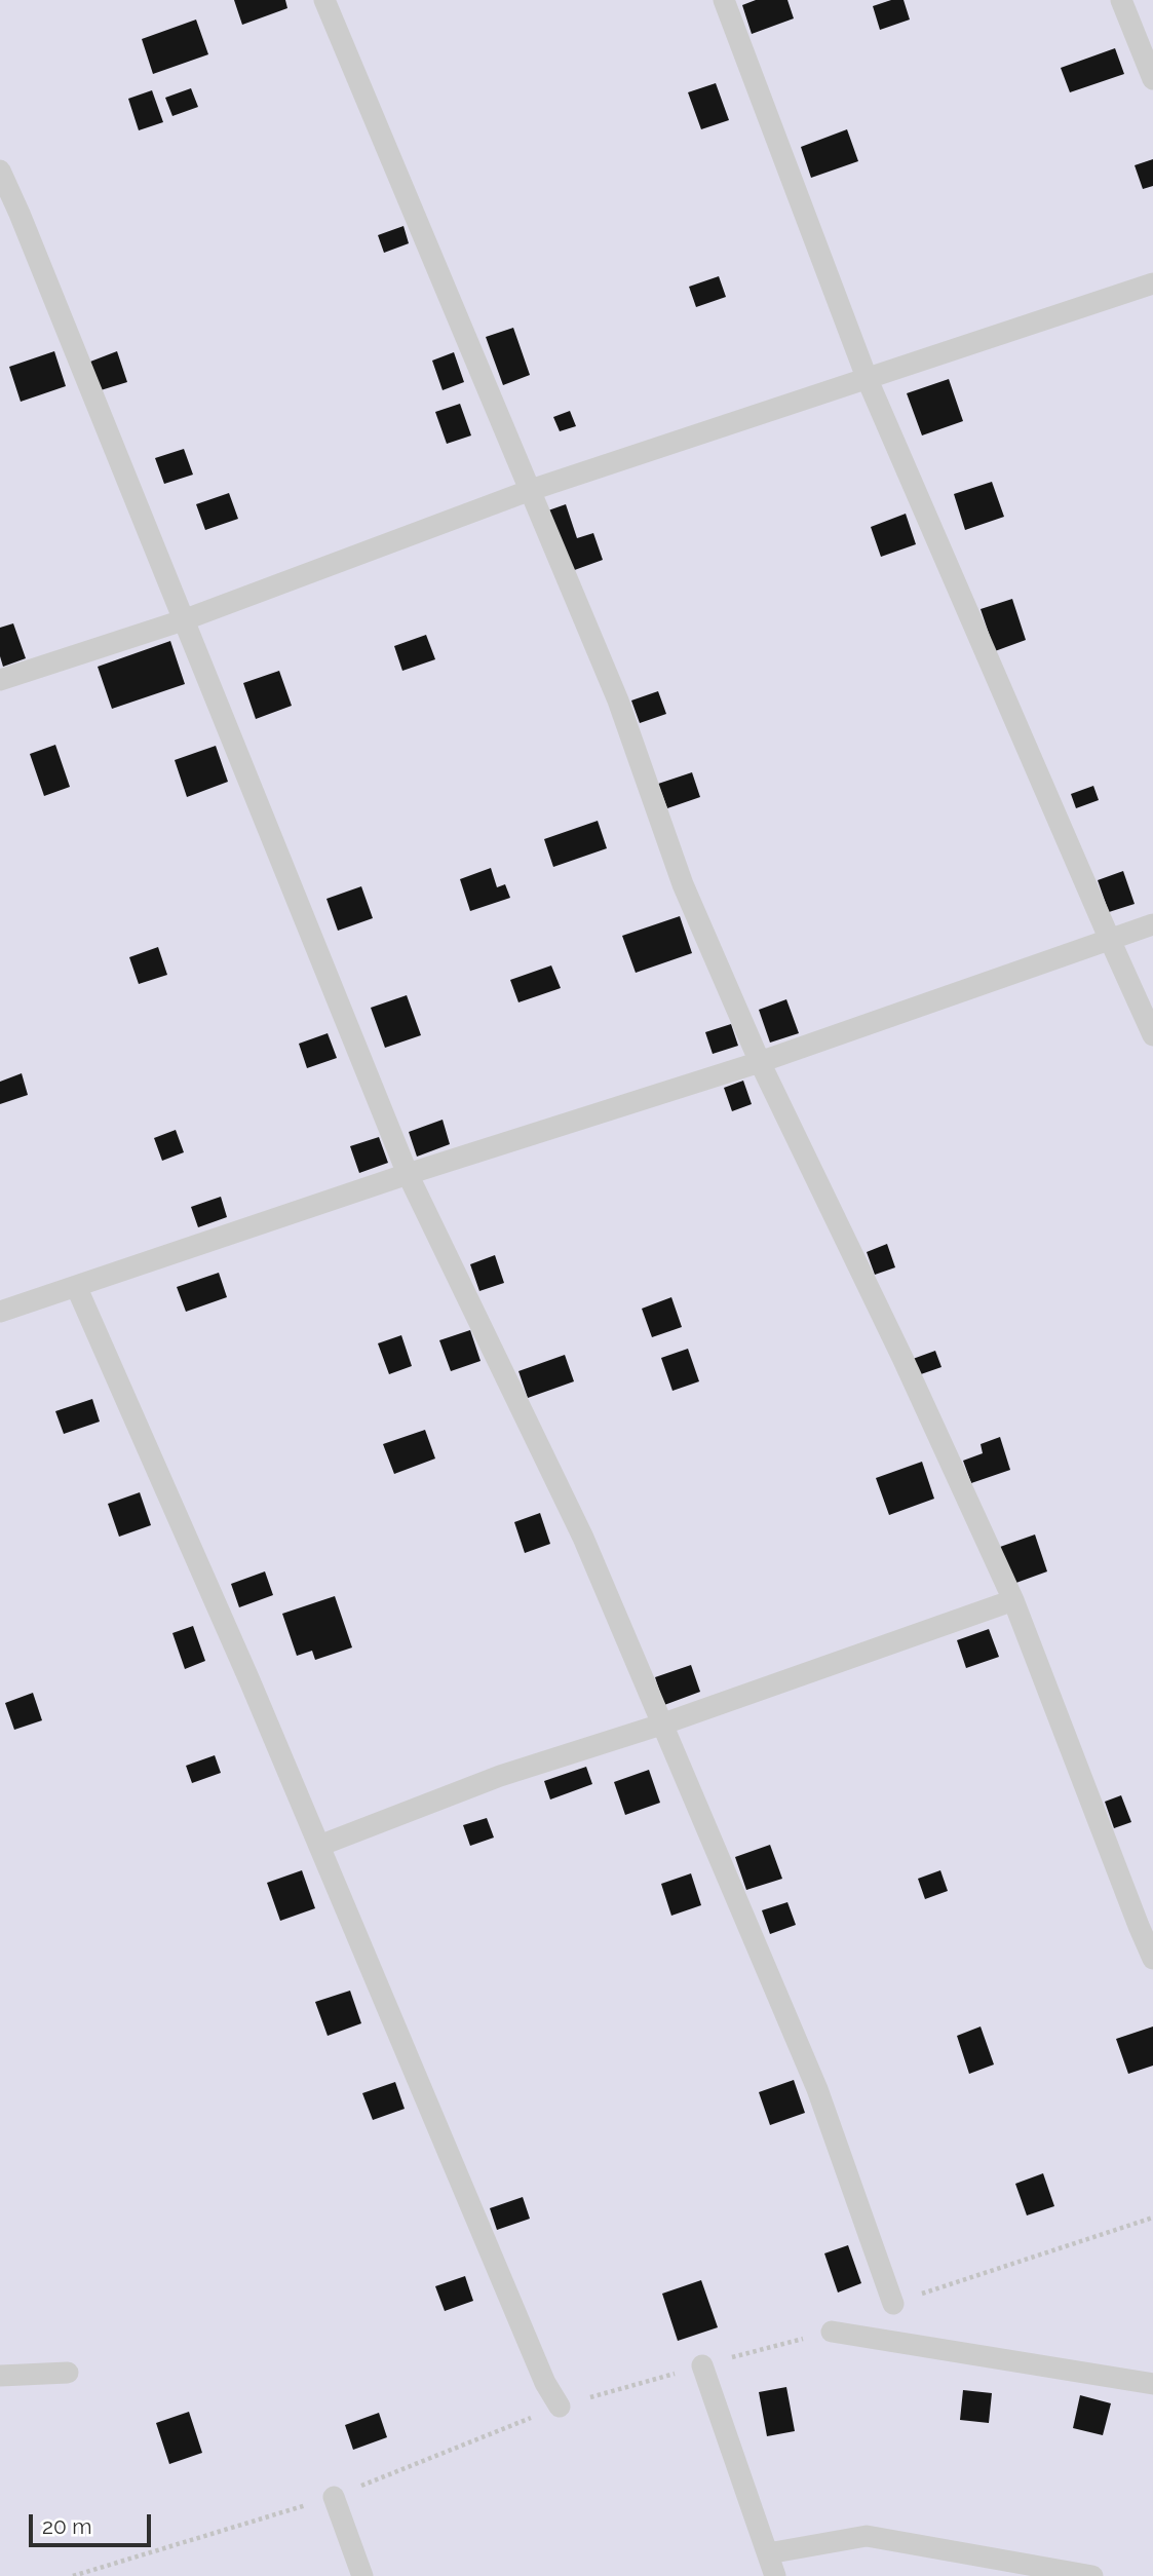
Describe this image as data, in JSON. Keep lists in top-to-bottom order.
{
  "scale_bar": "20 m"
}
